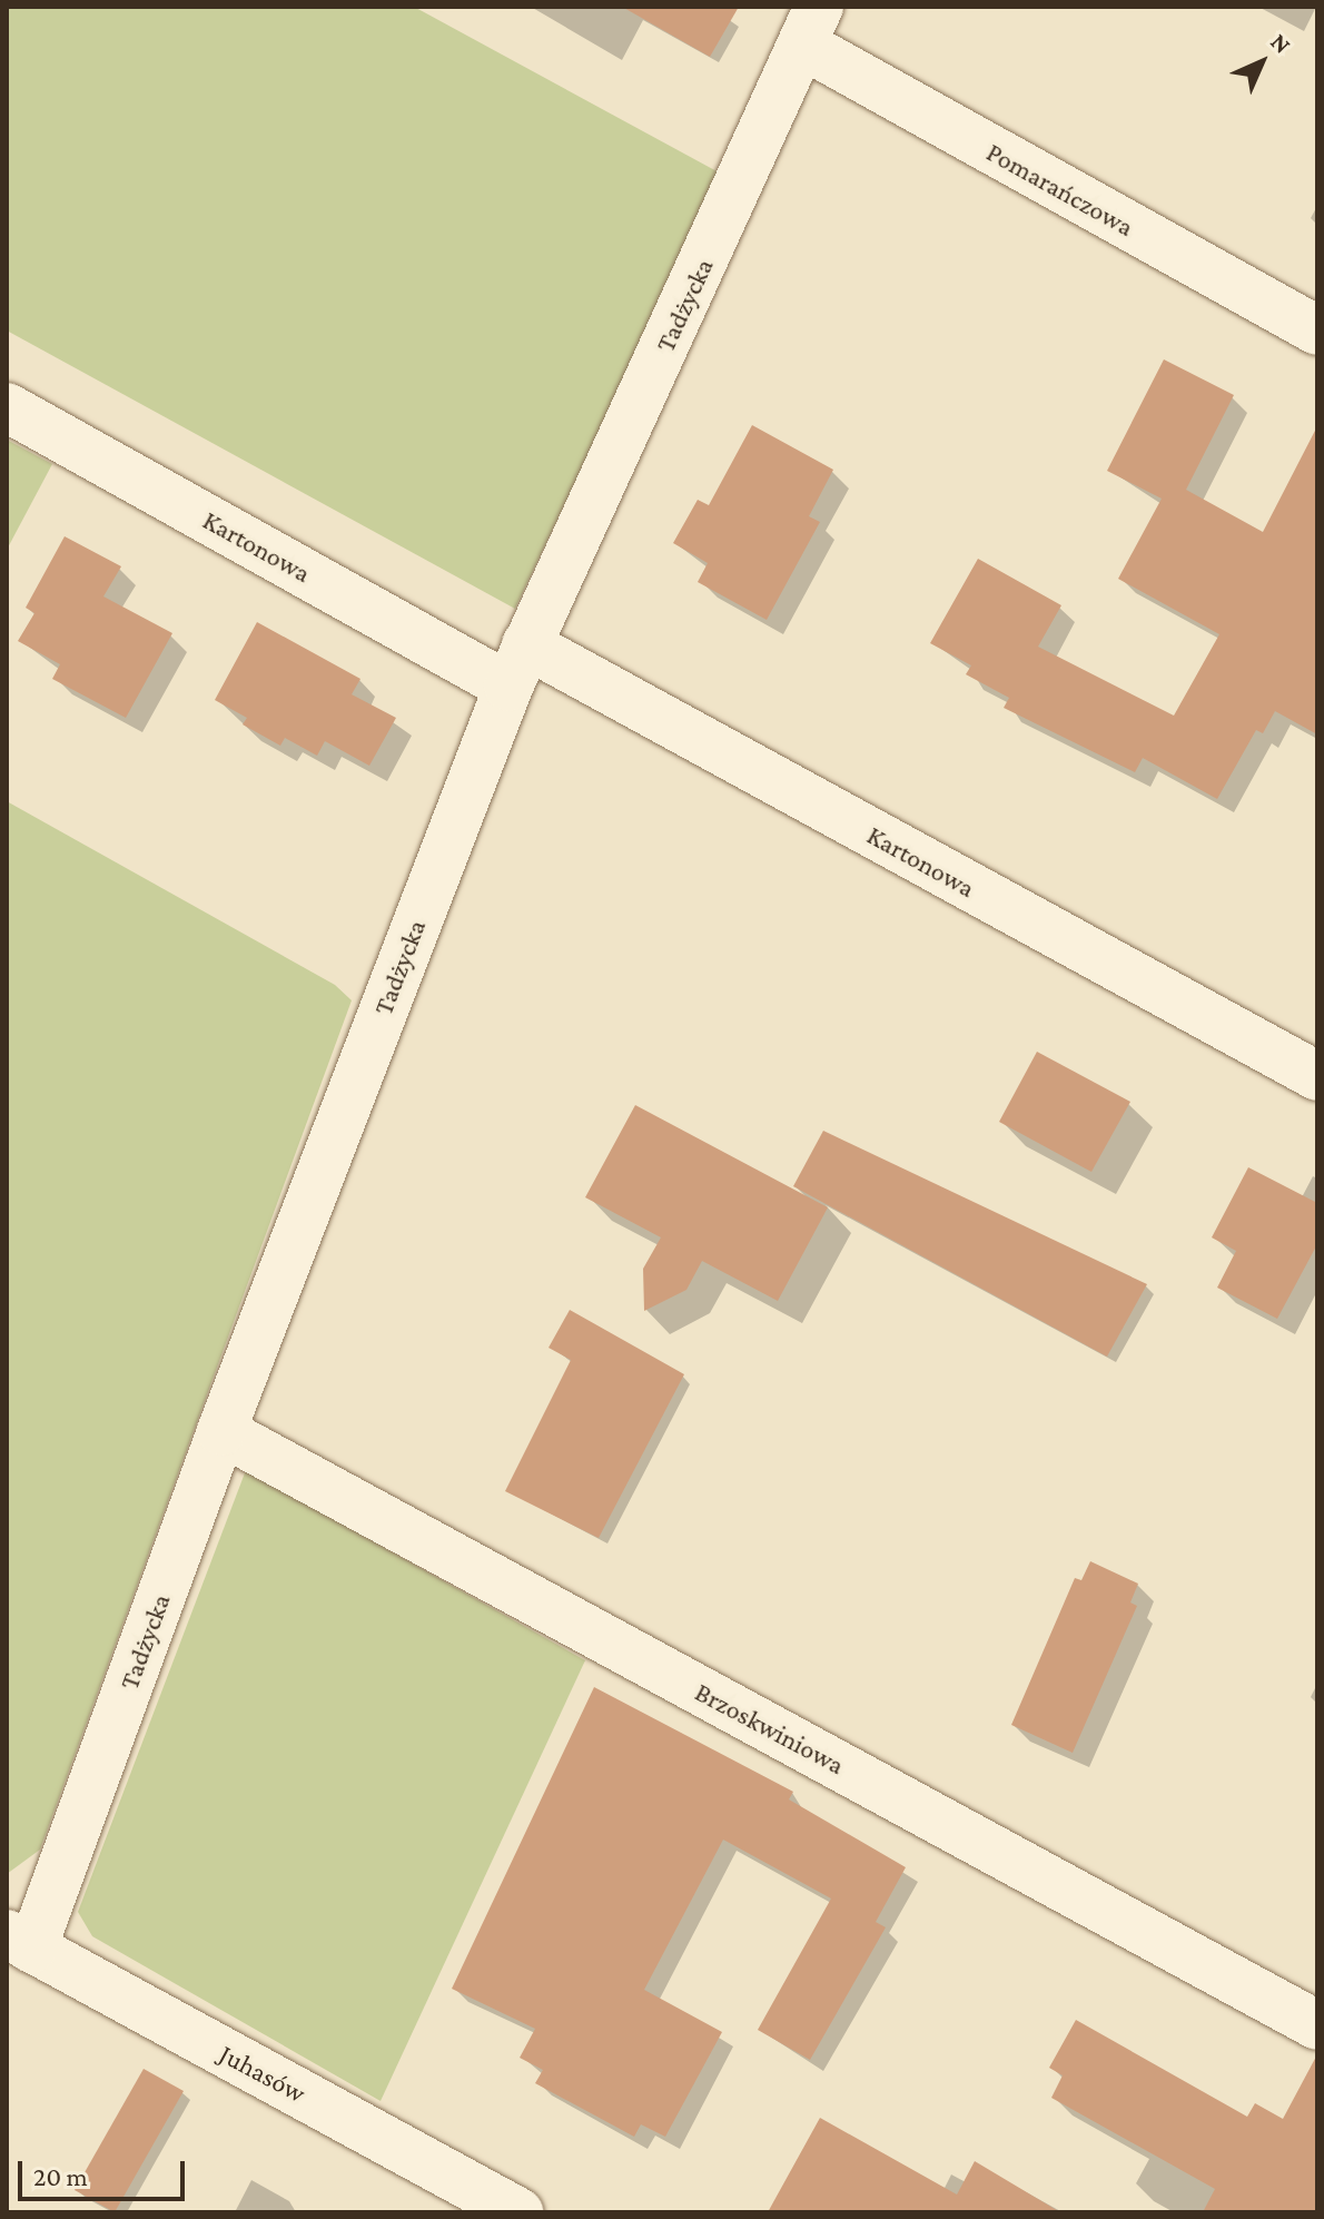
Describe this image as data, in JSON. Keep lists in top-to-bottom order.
{
  "streets": {
    "street": [
      "Pomarańczowa",
      "Tadżycka",
      "Kartonowa",
      "Brzoskwiniowa",
      "Juhasów"
    ]
  },
  "crossings": [
    ["Pomarańczowa", "Tadżycka"],
    ["Tadżycka", "Kartonowa"],
    ["Tadżycka", "Brzoskwiniowa"],
    ["Tadżycka", "Juhasów"]
  ],
  "scale_bar": "20 m",
  "north": "top right"
}
